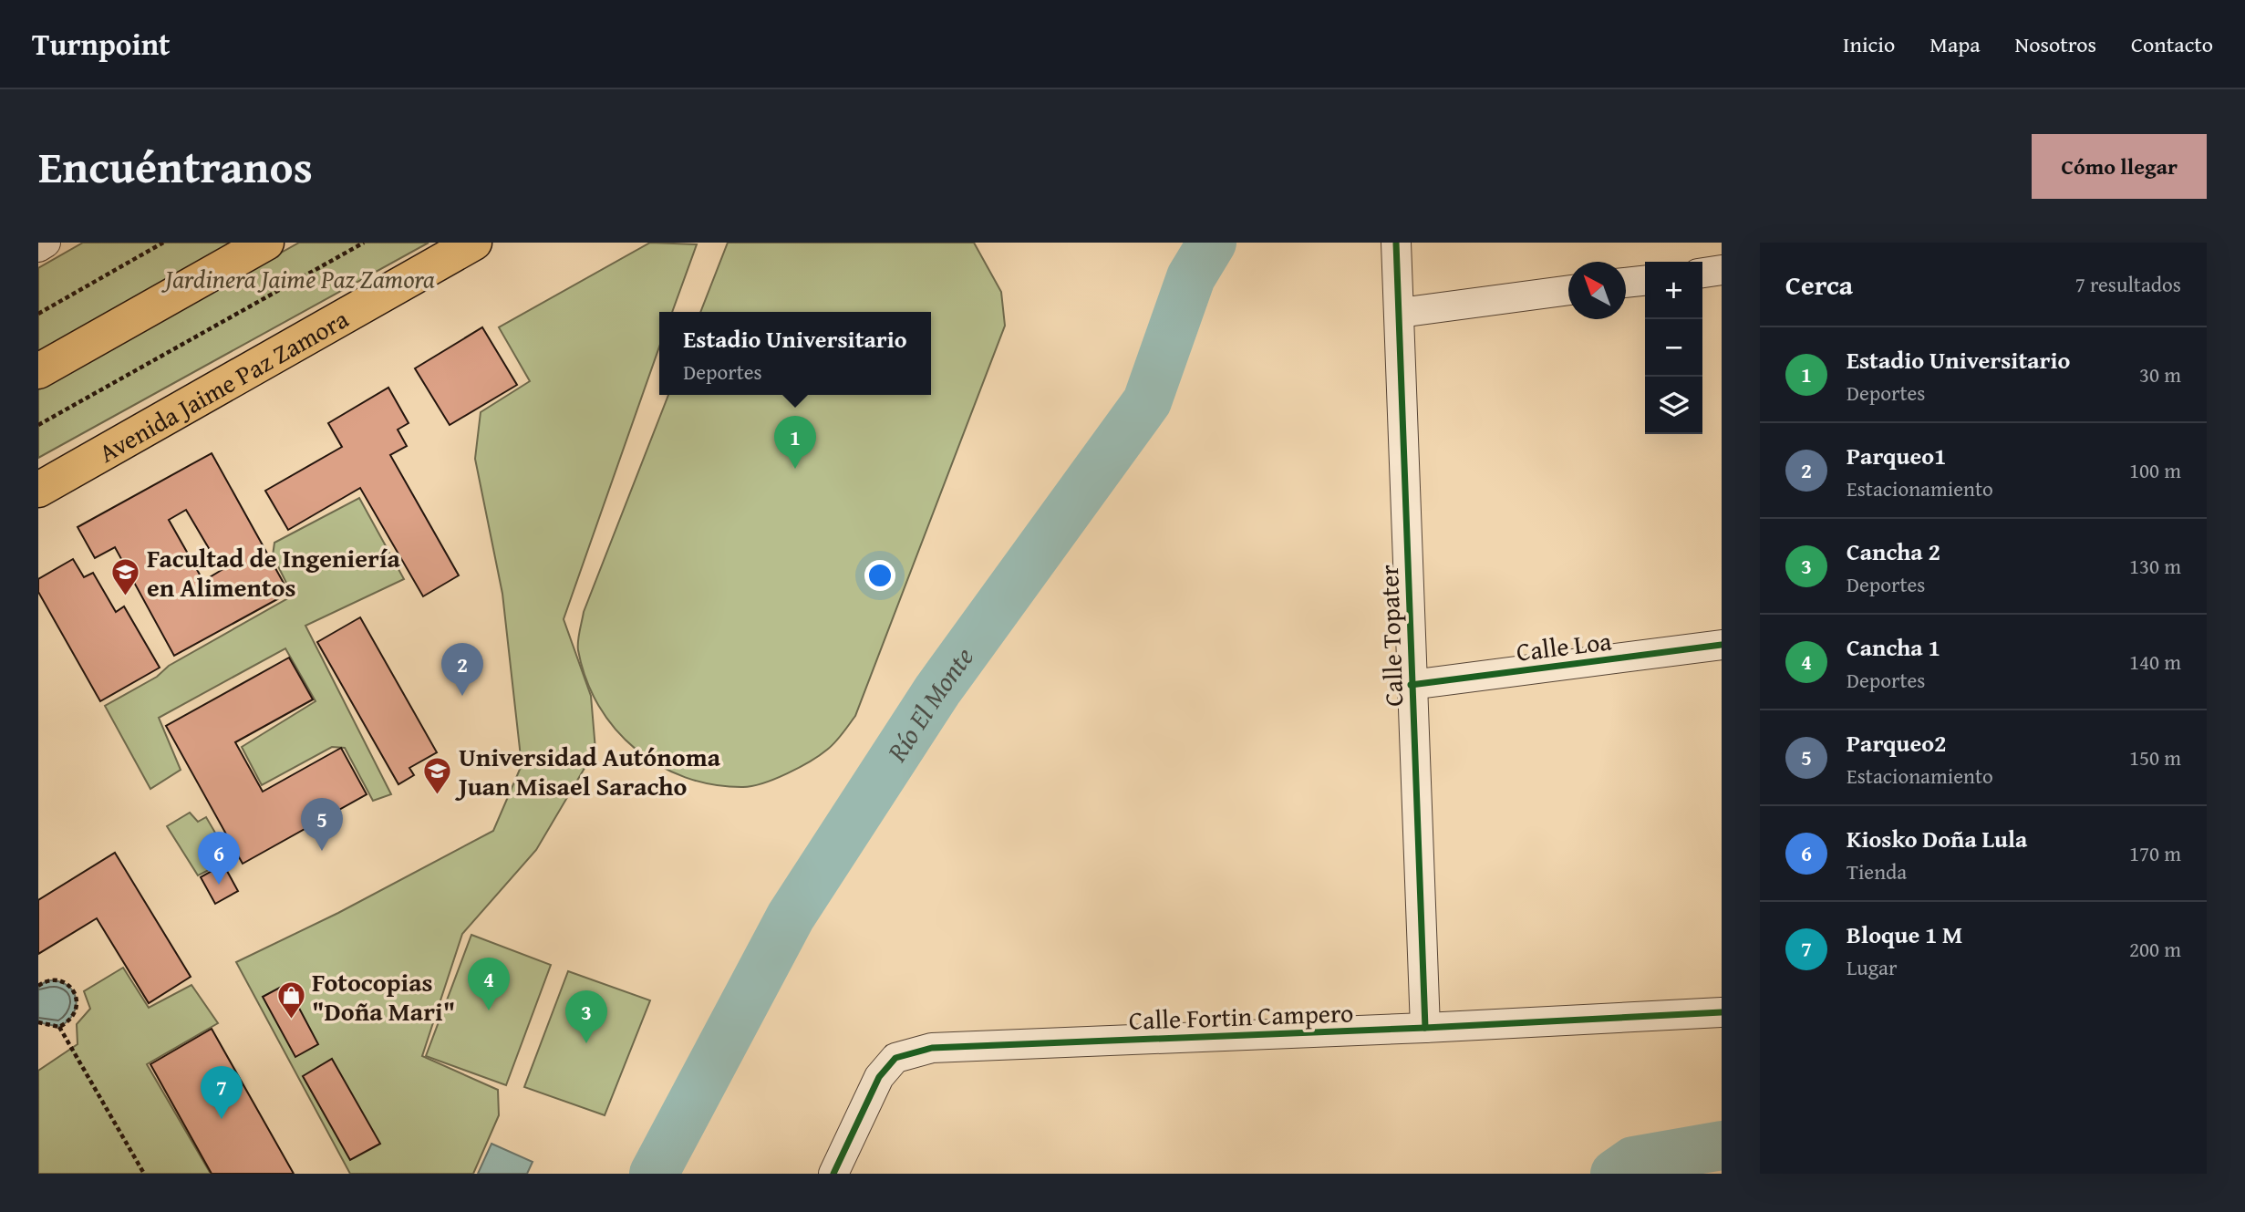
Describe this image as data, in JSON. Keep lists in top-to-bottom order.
{
  "streets": {
    "main road": ["Avenida Jaime Paz Zamora"],
    "street": ["Calle Topater", "Calle Loa", "Calle Fortin Campero"]
  },
  "crossings": [
    ["Calle Topater", "Calle Loa"],
    ["Calle Topater", "Calle Fortin Campero"]
  ],
  "water": ["Río El Monte"],
  "parks": ["Jardinera Jaime Paz Zamora"],
  "places": {
    "school or university": ["Facultad de Ingeniería en Alimentos", "Universidad Autónoma Juan Misael Saracho"],
    "shop": ["Fotocopias \"Doña Mari\""]
  },
  "north": "top left",
  "page": {
    "header": "Turnpoint",
    "nav": [
      "Inicio",
      "Mapa",
      "Nosotros",
      "Contacto"
    ],
    "title": "Encuéntranos",
    "buttons": "Cómo llegar",
    "heading": ["Cerca", "7 resultados"],
    "map_buttons": ["+", "−"],
    "popup": ["Estadio Universitario", "Deportes"],
    "list": [
      {
        "mark": "1",
        "name": "Estadio Universitario",
        "note": "Deportes",
        "value": "30 m"
      },
      {
        "mark": "2",
        "name": "Parqueo1",
        "note": "Estacionamiento",
        "value": "100 m"
      },
      {
        "mark": "3",
        "name": "Cancha 2",
        "note": "Deportes",
        "value": "130 m"
      },
      {
        "mark": "4",
        "name": "Cancha 1",
        "note": "Deportes",
        "value": "140 m"
      },
      {
        "mark": "5",
        "name": "Parqueo2",
        "note": "Estacionamiento",
        "value": "150 m"
      },
      {
        "mark": "6",
        "name": "Kiosko Doña Lula",
        "note": "Tienda",
        "value": "170 m"
      },
      {
        "mark": "7",
        "name": "Bloque 1 M",
        "note": "Lugar",
        "value": "200 m"
      }
    ],
    "pins": [
      "1",
      "2",
      "5",
      "6",
      "4",
      "3",
      "7"
    ]
  }
}
